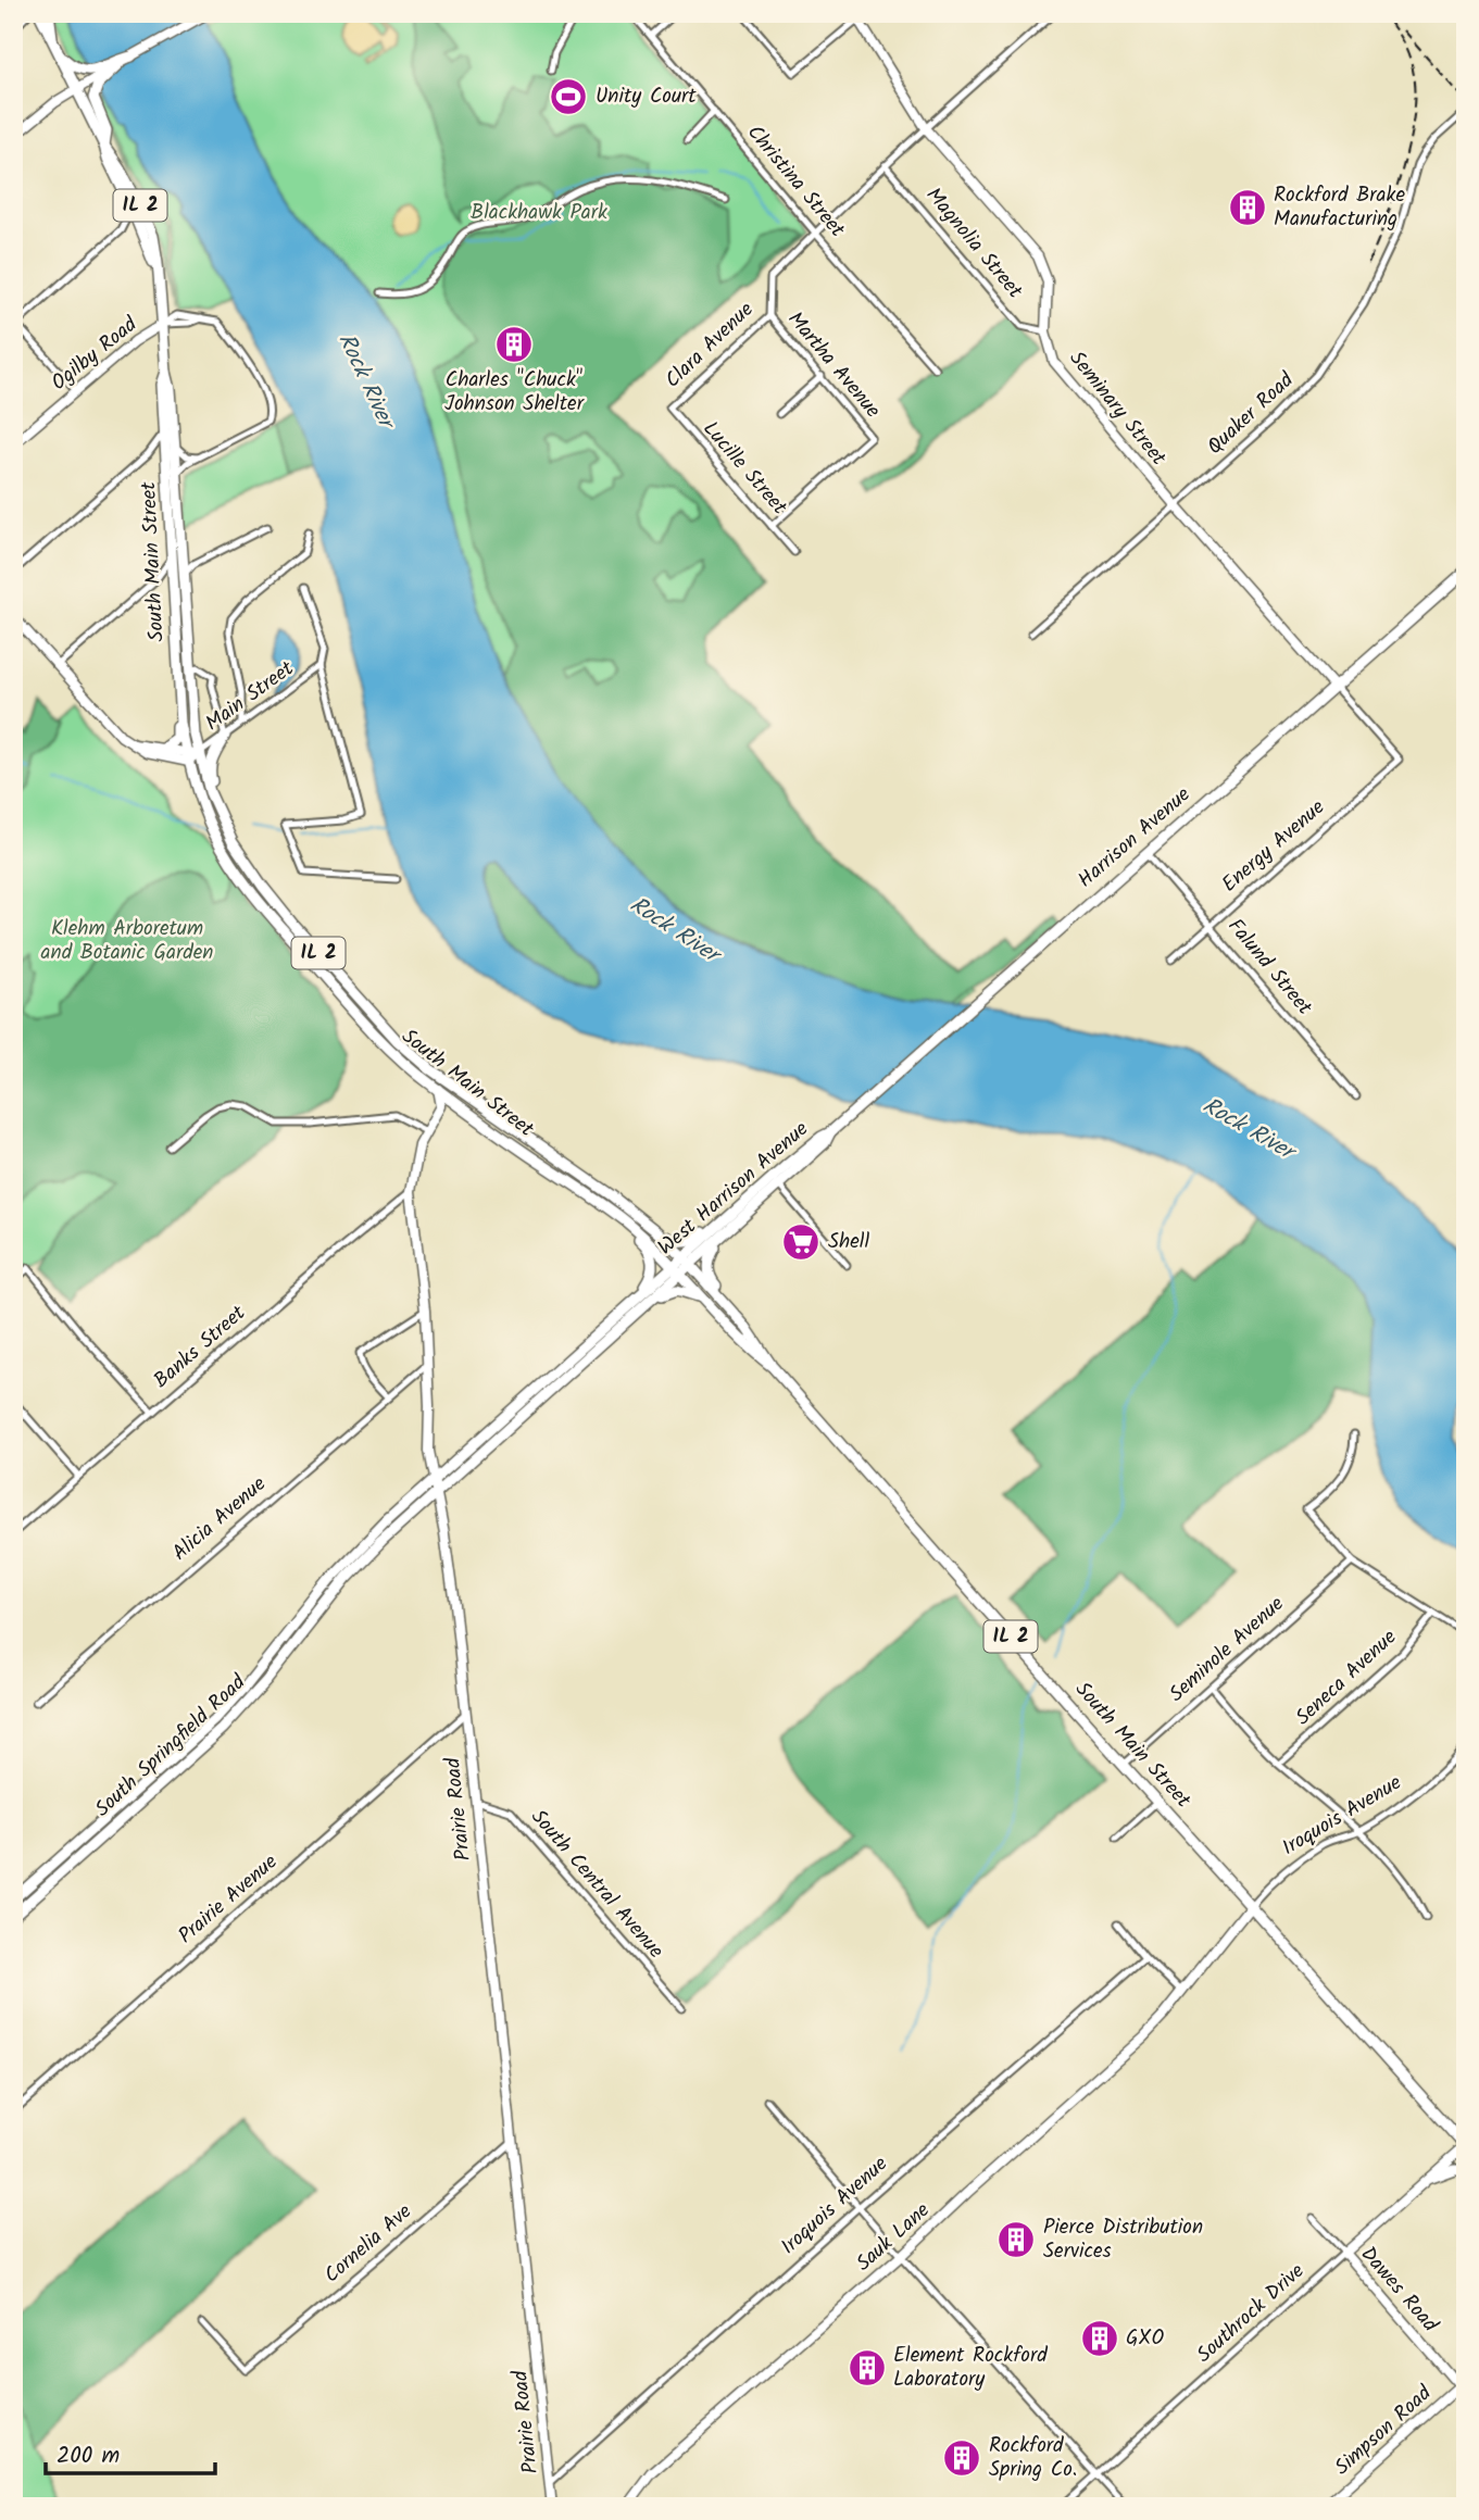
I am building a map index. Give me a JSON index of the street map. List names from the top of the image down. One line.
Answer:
{"streets":{"main road":["IL 2","South Main Street","Harrison Avenue","West Harrison Avenue","South Springfield Road"],"street":["Christina Street","Magnolia Street","Clara Avenue","Ogilby Road","Martha Avenue","Seminary Street","Quaker Road","Lucille Street","Main Street","Energy Avenue","Falund Street","Banks Street","Alicia Avenue","Seminole Avenue","Seneca Avenue","Prairie Road","Iroquois Avenue","South Central Avenue","Prairie Avenue","Sauk Lane","Cornelia Ave","Dawes Road","Southrock Drive","Simpson Road"]},"crossings":[["Christina Street","Clara Avenue"],["Magnolia Street","Clara Avenue"],["Magnolia Street","Seminary Street"],["Clara Avenue","Martha Avenue"],["Clara Avenue","Seminary Street"],["Clara Avenue","Lucille Street"],["Ogilby Road","South Main Street"],["Martha Avenue","Lucille Street"],["Seminary Street","Quaker Road"],["Seminary Street","Harrison Avenue"],["Seminary Street","Energy Avenue"],["South Main Street","Main Street"],["South Main Street","West Harrison Avenue"],["South Main Street","Seminole Avenue"],["South Main Street","Iroquois Avenue"],["South Main Street","Southrock Drive"],["Harrison Avenue","Energy Avenue"],["Harrison Avenue","Falund Street"],["Harrison Avenue","West Harrison Avenue"],["Energy Avenue","Falund Street"],["West Harrison Avenue","South Springfield Road"],["West Harrison Avenue","Prairie Road"],["Banks Street","Prairie Road"],["Alicia Avenue","Prairie Road"],["South Springfield Road","Prairie Road"],["Prairie Road","Iroquois Avenue"],["Prairie Road","South Central Avenue"],["Prairie Road","Prairie Avenue"],["Prairie Road","Cornelia Ave"],["Iroquois Avenue","Sauk Lane"],["Dawes Road","Southrock Drive"],["Dawes Road","Simpson Road"]],"water":["Rock River"],"parks":["Blackhawk Park","Klehm Arboretum and Botanic Garden"],"places":{"sports":["Unity Court"],"building":["Rockford Brake Manufacturing","Charles \"Chuck\" Johnson Shelter","Pierce Distribution Services","GXO","Element Rockford Laboratory","Rockford Spring Co."],"supermarket":["Shell"]},"scale_bar":"200 m"}
